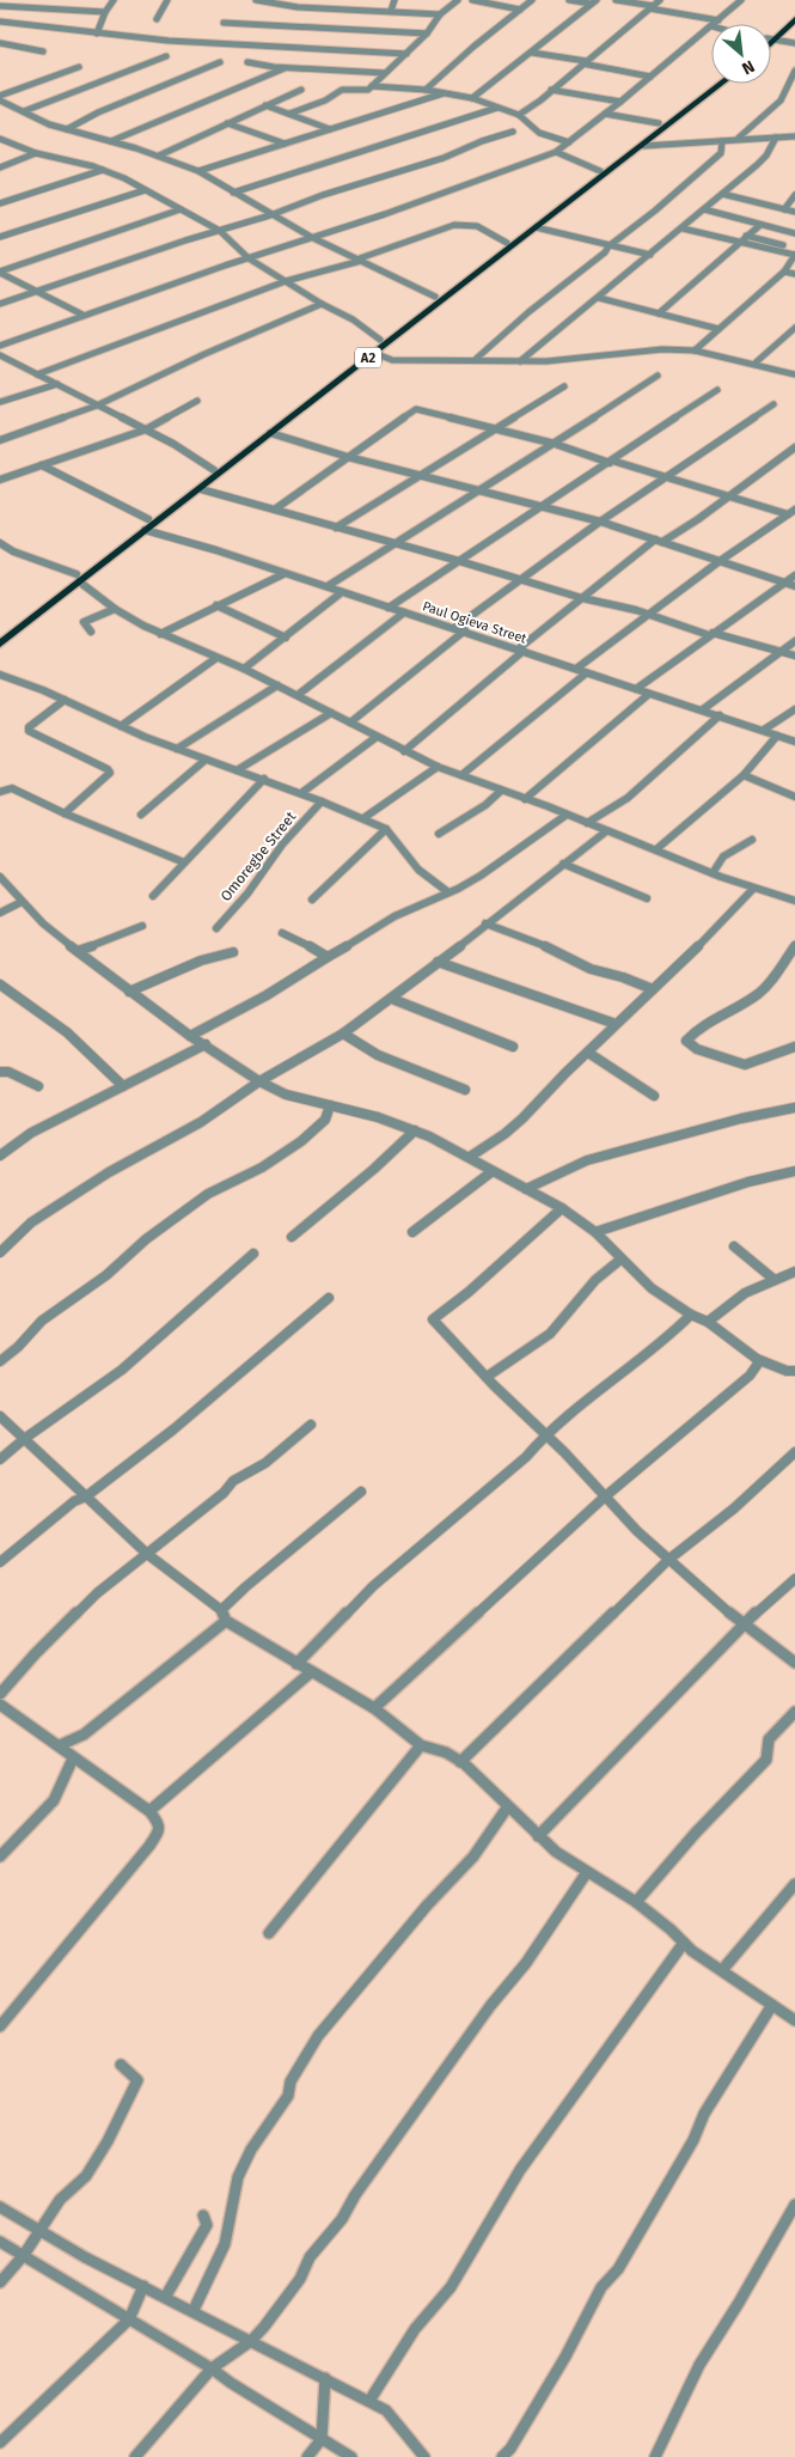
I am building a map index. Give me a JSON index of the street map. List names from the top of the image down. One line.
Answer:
{"streets":{"highway":["A2"],"street":["Paul Ogieva Street","Omoregbe Street"]},"crossings":[["A2","Paul Ogieva Street"]],"north":"bottom right"}
